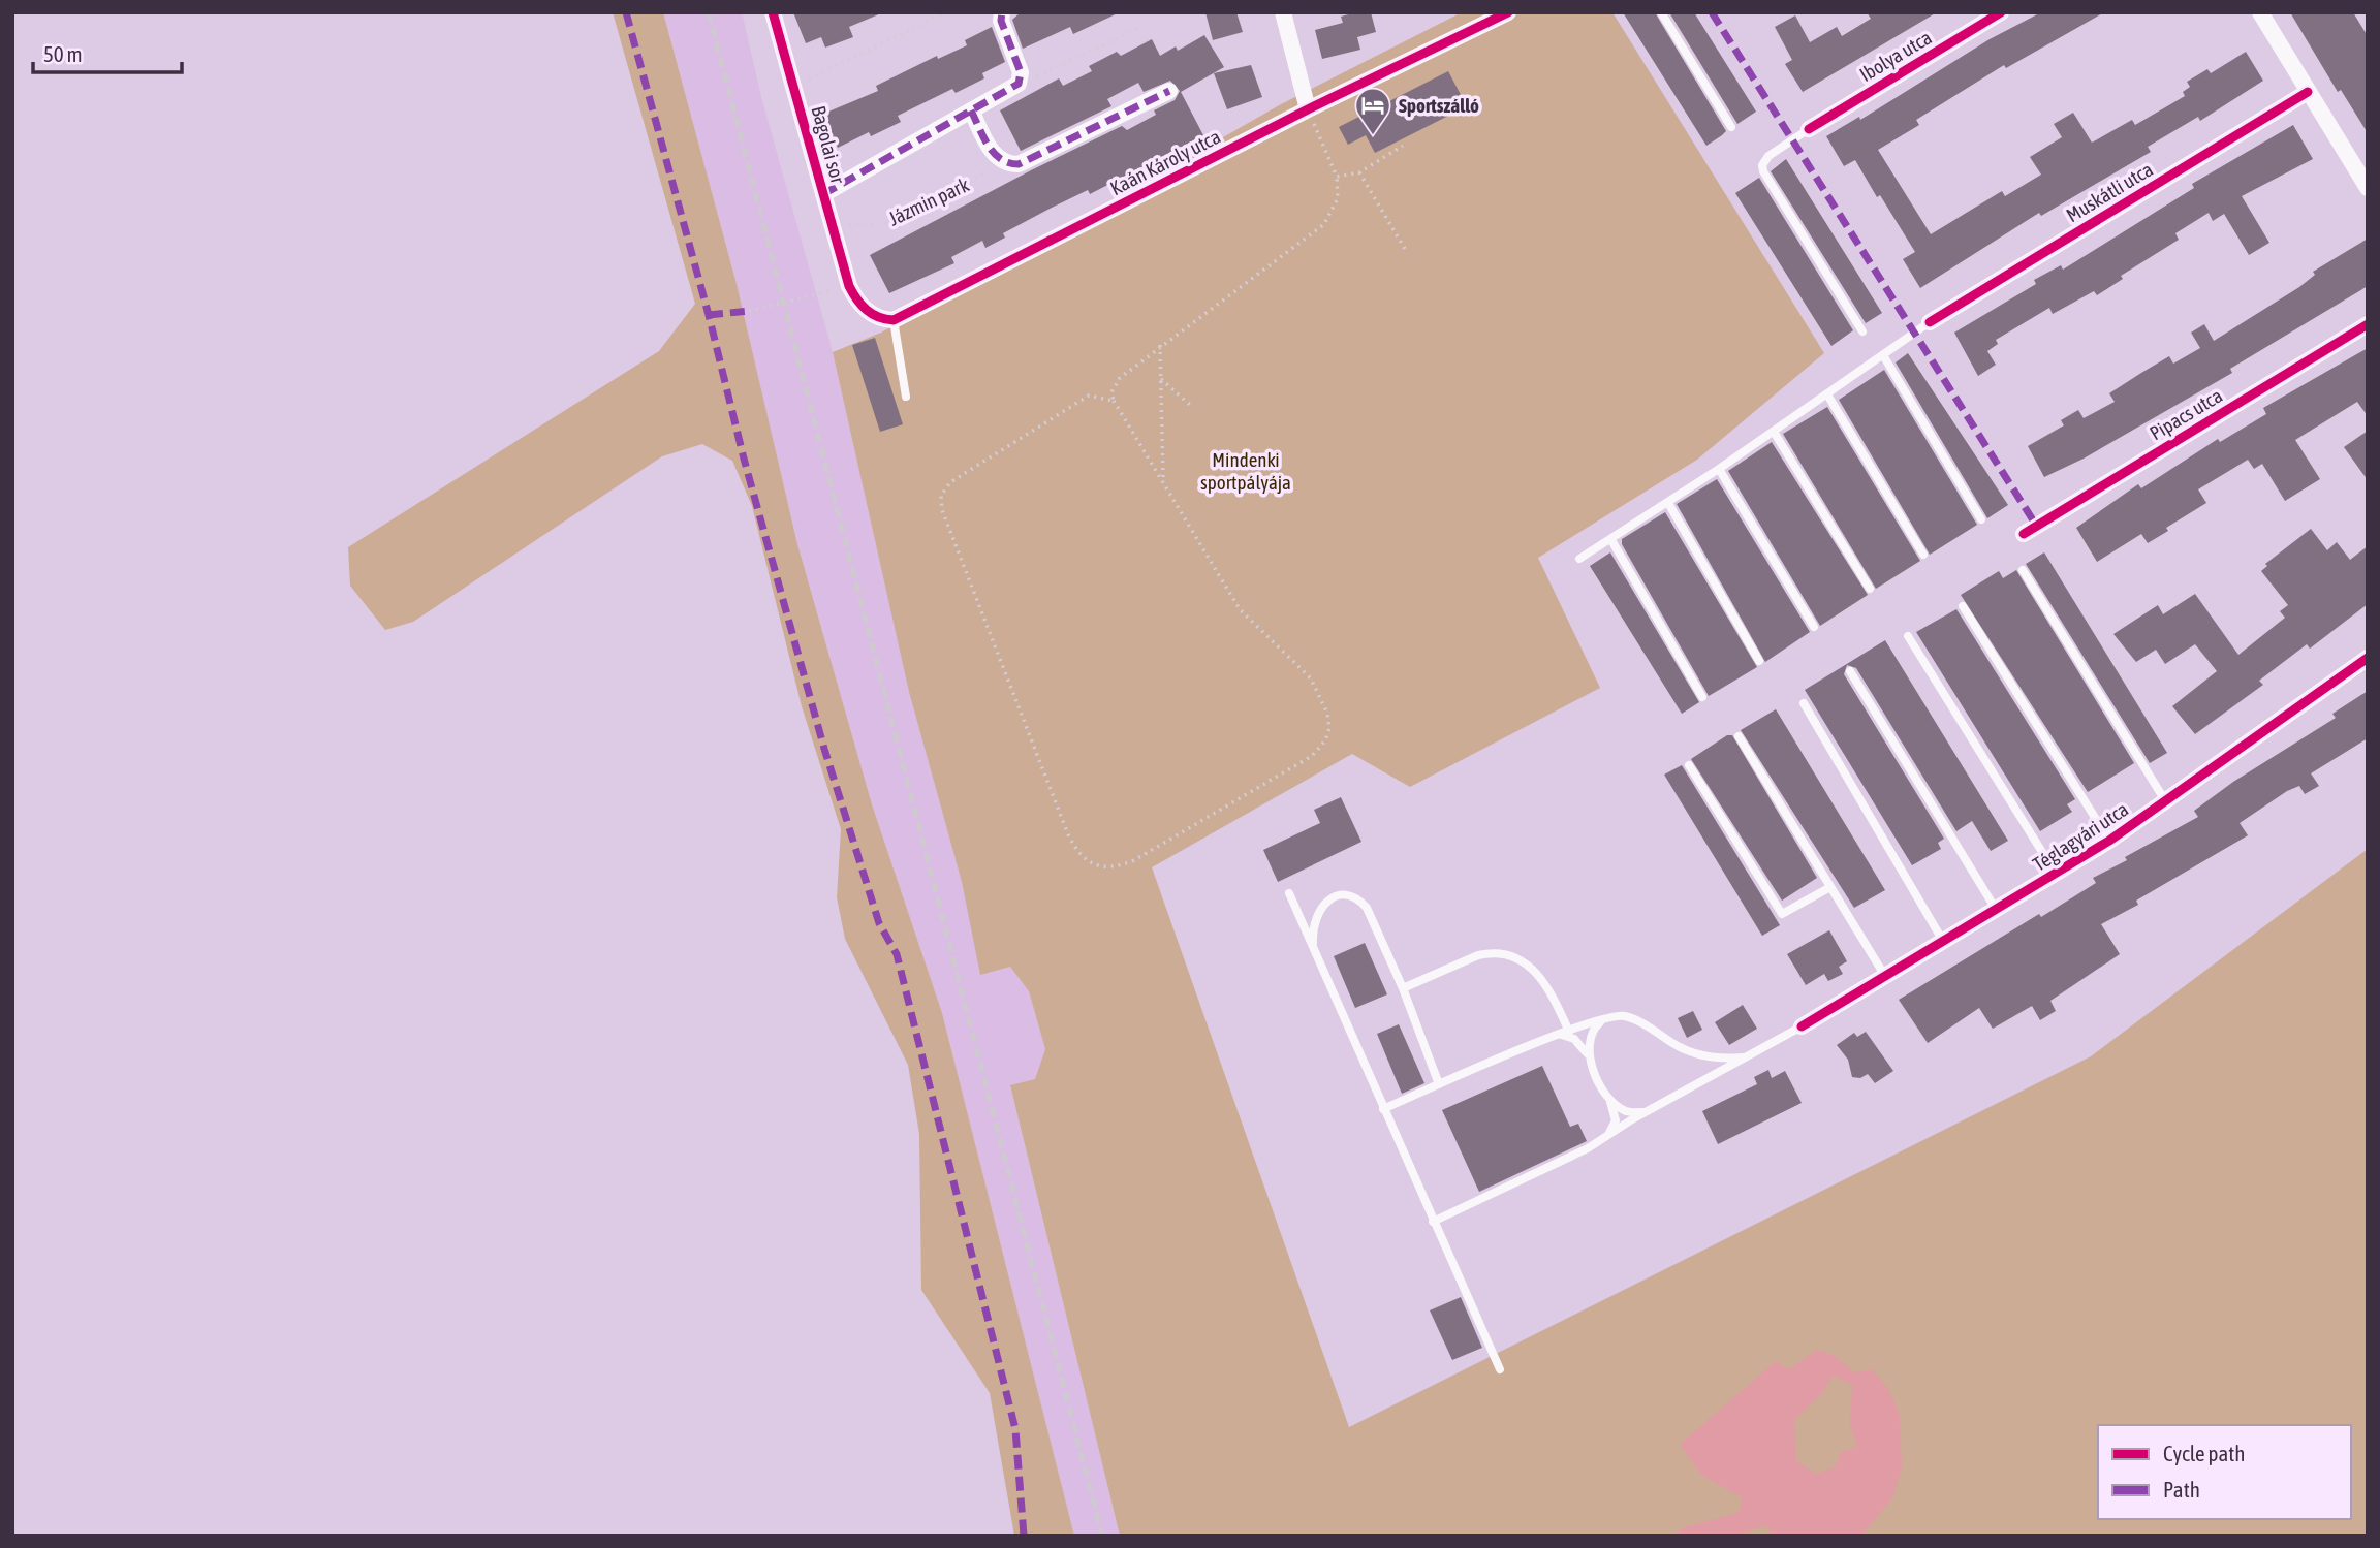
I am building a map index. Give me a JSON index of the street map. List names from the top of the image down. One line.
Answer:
{"streets":{"street":["Ibolya utca","Bagolai sor","Kaán Károly utca","Muskátli utca","Pipacs utca","Téglagyári utca"],"path":["Jázmin park"]},"crossings":[["Bagolai sor","Kaán Károly utca"]],"parks":["Mindenki sportpályája"],"places":{"hotel":["Sportszálló"]},"legend":["Cycle path","Path"],"scale_bar":"50 m"}
